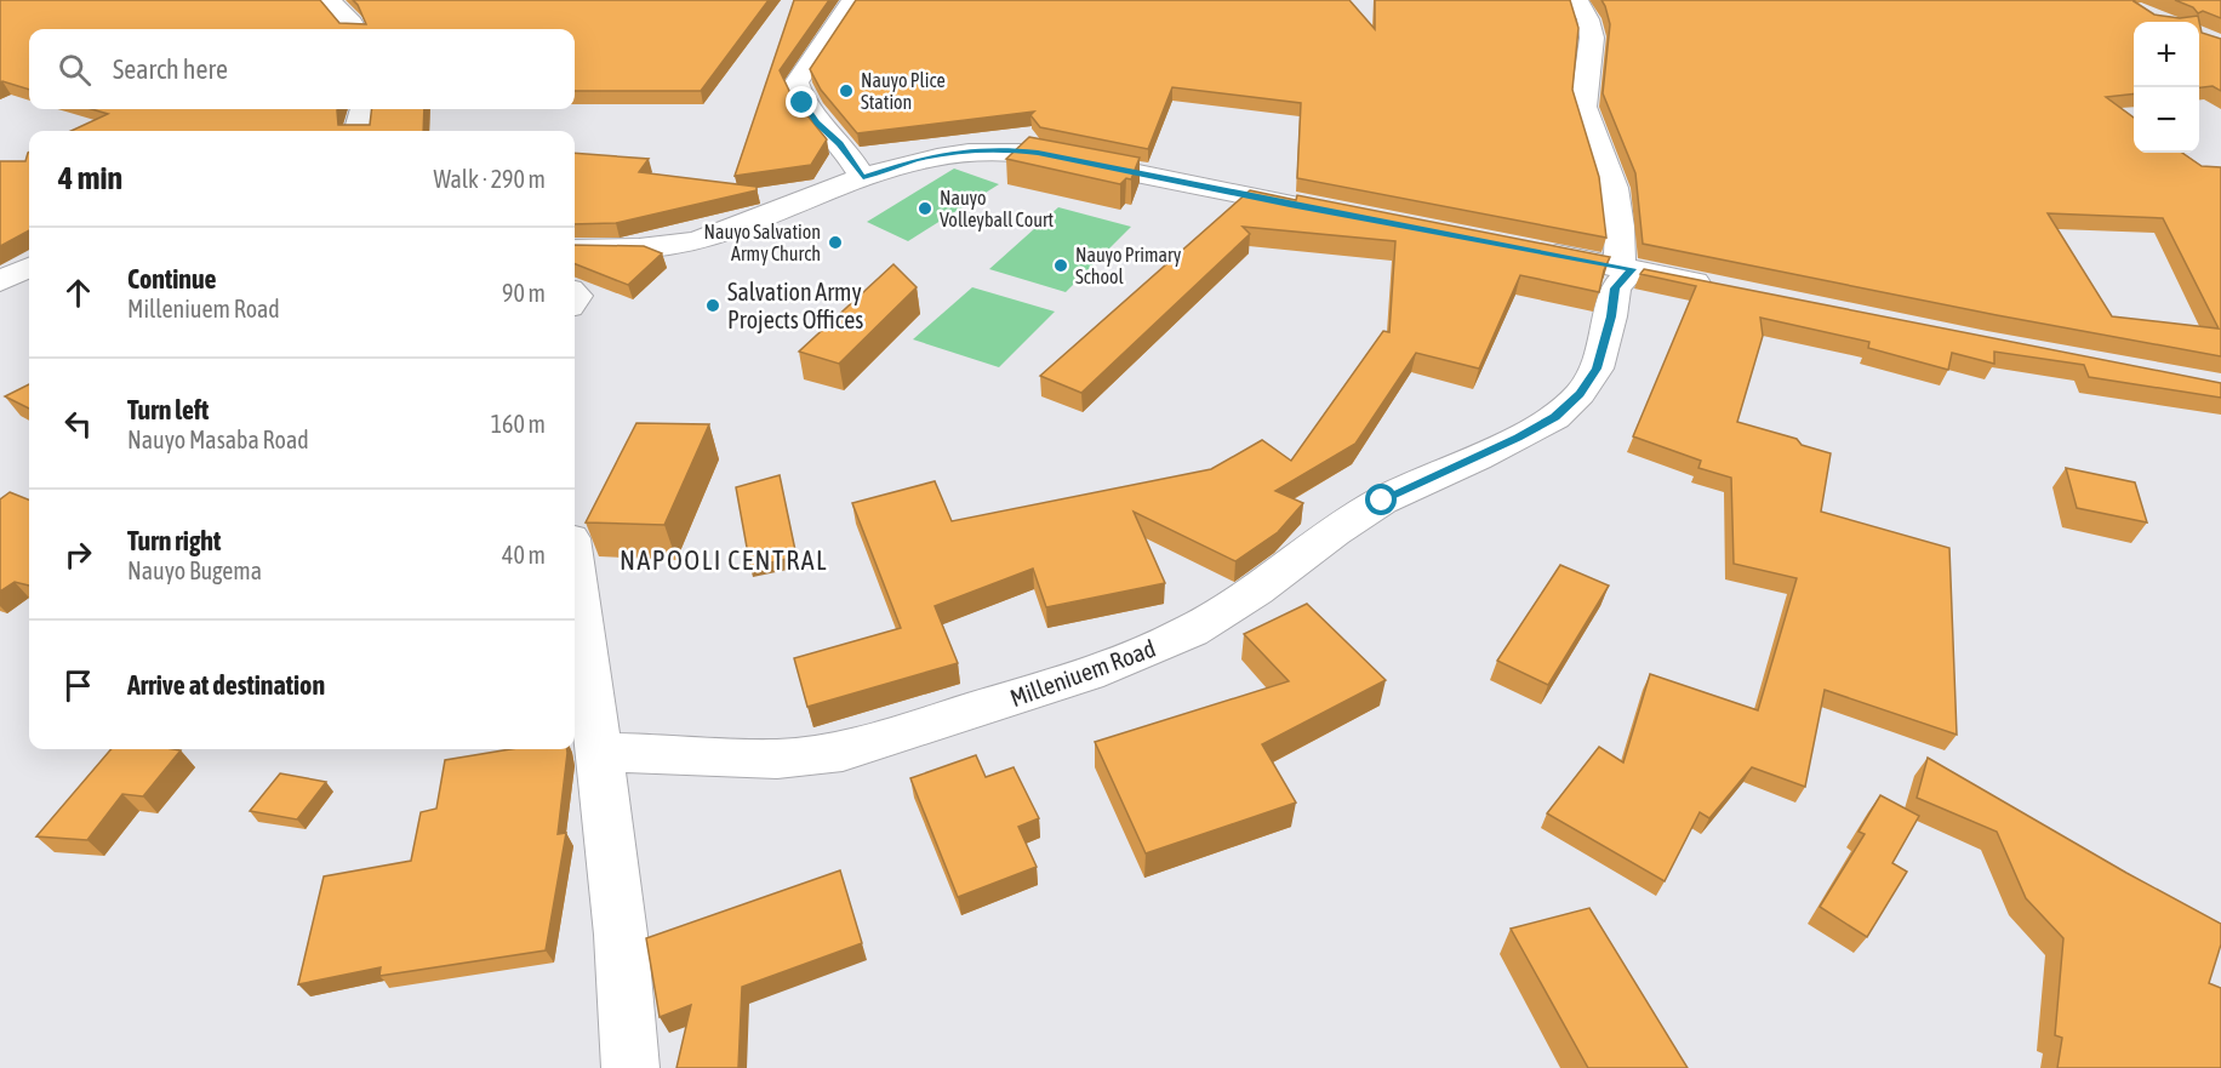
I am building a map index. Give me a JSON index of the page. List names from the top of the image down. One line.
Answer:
{"streets":{"street":["Milleniuem Road"]},"districts":["NAPOOLI CENTRAL"],"places":["Nauyo Plice Station","Nauyo Volleyball Court","Nauyo Salvation Army Church","Nauyo Primary School","Salvation Army Projects Offices"],"page":{"map_buttons":["+","−"],"search":"Search here","heading":["4 min","Walk · 290 m"],"list":[["Continue","Milleniuem Road","90 m"],["Turn left","Nauyo Masaba Road","160 m"],["Turn right","Nauyo Bugema","40 m"],"Arrive at destination"]}}
